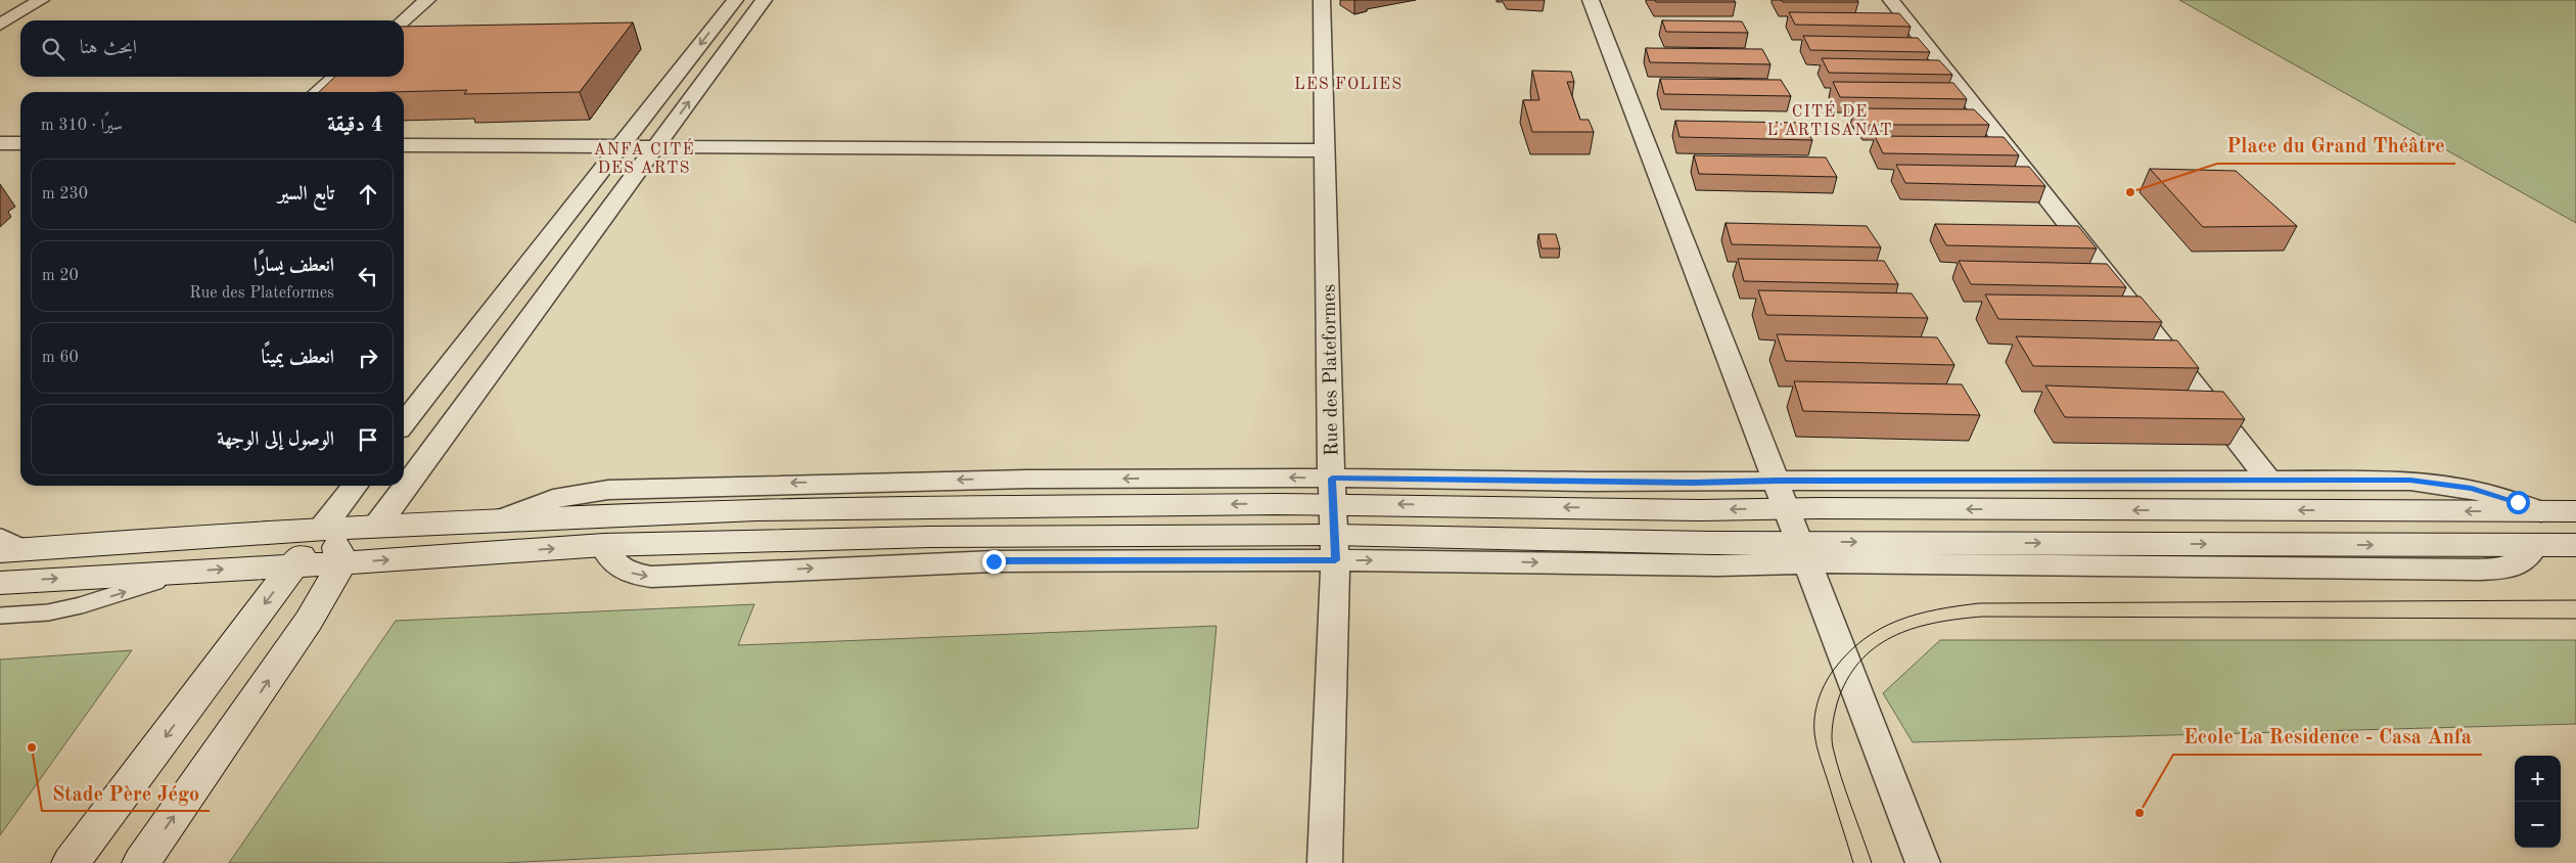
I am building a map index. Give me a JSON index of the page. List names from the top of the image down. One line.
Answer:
{"streets":{"street":["Rue des Plateformes"]},"districts":["LES FOLIES","CITÉ DE L'ARTISANAT","ANFA CITÉ DES ARTS"],"places":["Place du Grand Théâtre","Stade Père Jégo","Ecole La Residence - Casa Anfa"],"page":{"search":"ابحث هنا","heading":["4 دقيقة","سيرًا · 310 m"],"list":[["تابع السير","230 m"],["انعطف يسارًا","Rue des Plateformes","20 m"],["انعطف يمينًا","60 m"],"الوصول إلى الوجهة"],"map_buttons":["+","−"]}}
